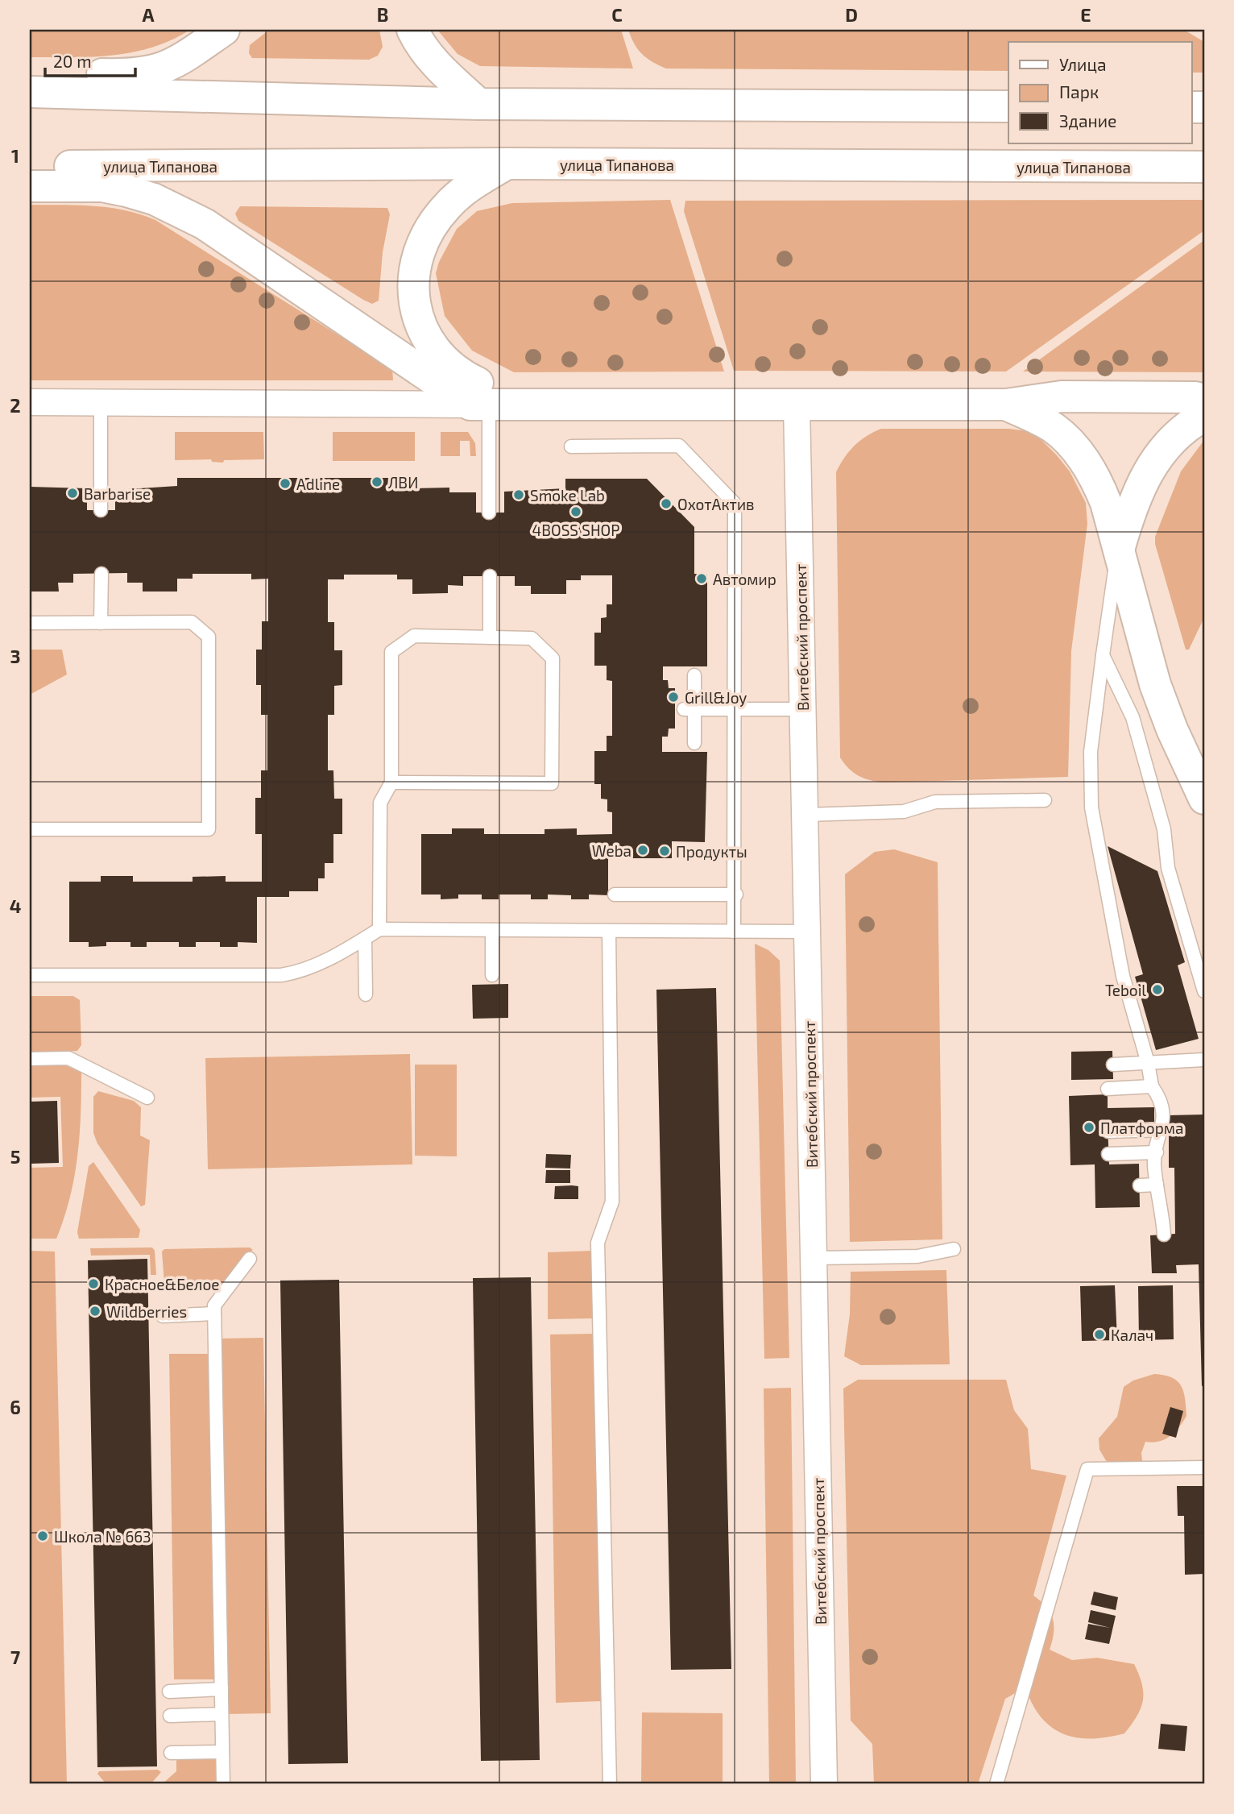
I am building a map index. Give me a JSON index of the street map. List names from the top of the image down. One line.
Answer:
{"streets":{"main road":["улица Типанова"],"street":["Витебский проспект"]},"places":["ЛВИ","Adline","Barbarise","Smoke Lab","ОхотАктив","4BOSS SHOP","Автомир","Grill&Joy","Weba","Продукты","Teboil","Платформа","Красное&Белое","Wildberries","Калач","Школа № 663"],"legend":["Улица","Парк","Здание"],"scale_bar":"20 m","grid":{"columns":["A","B","C","D","E"],"rows":["1","2","3","4","5","6","7"]}}
